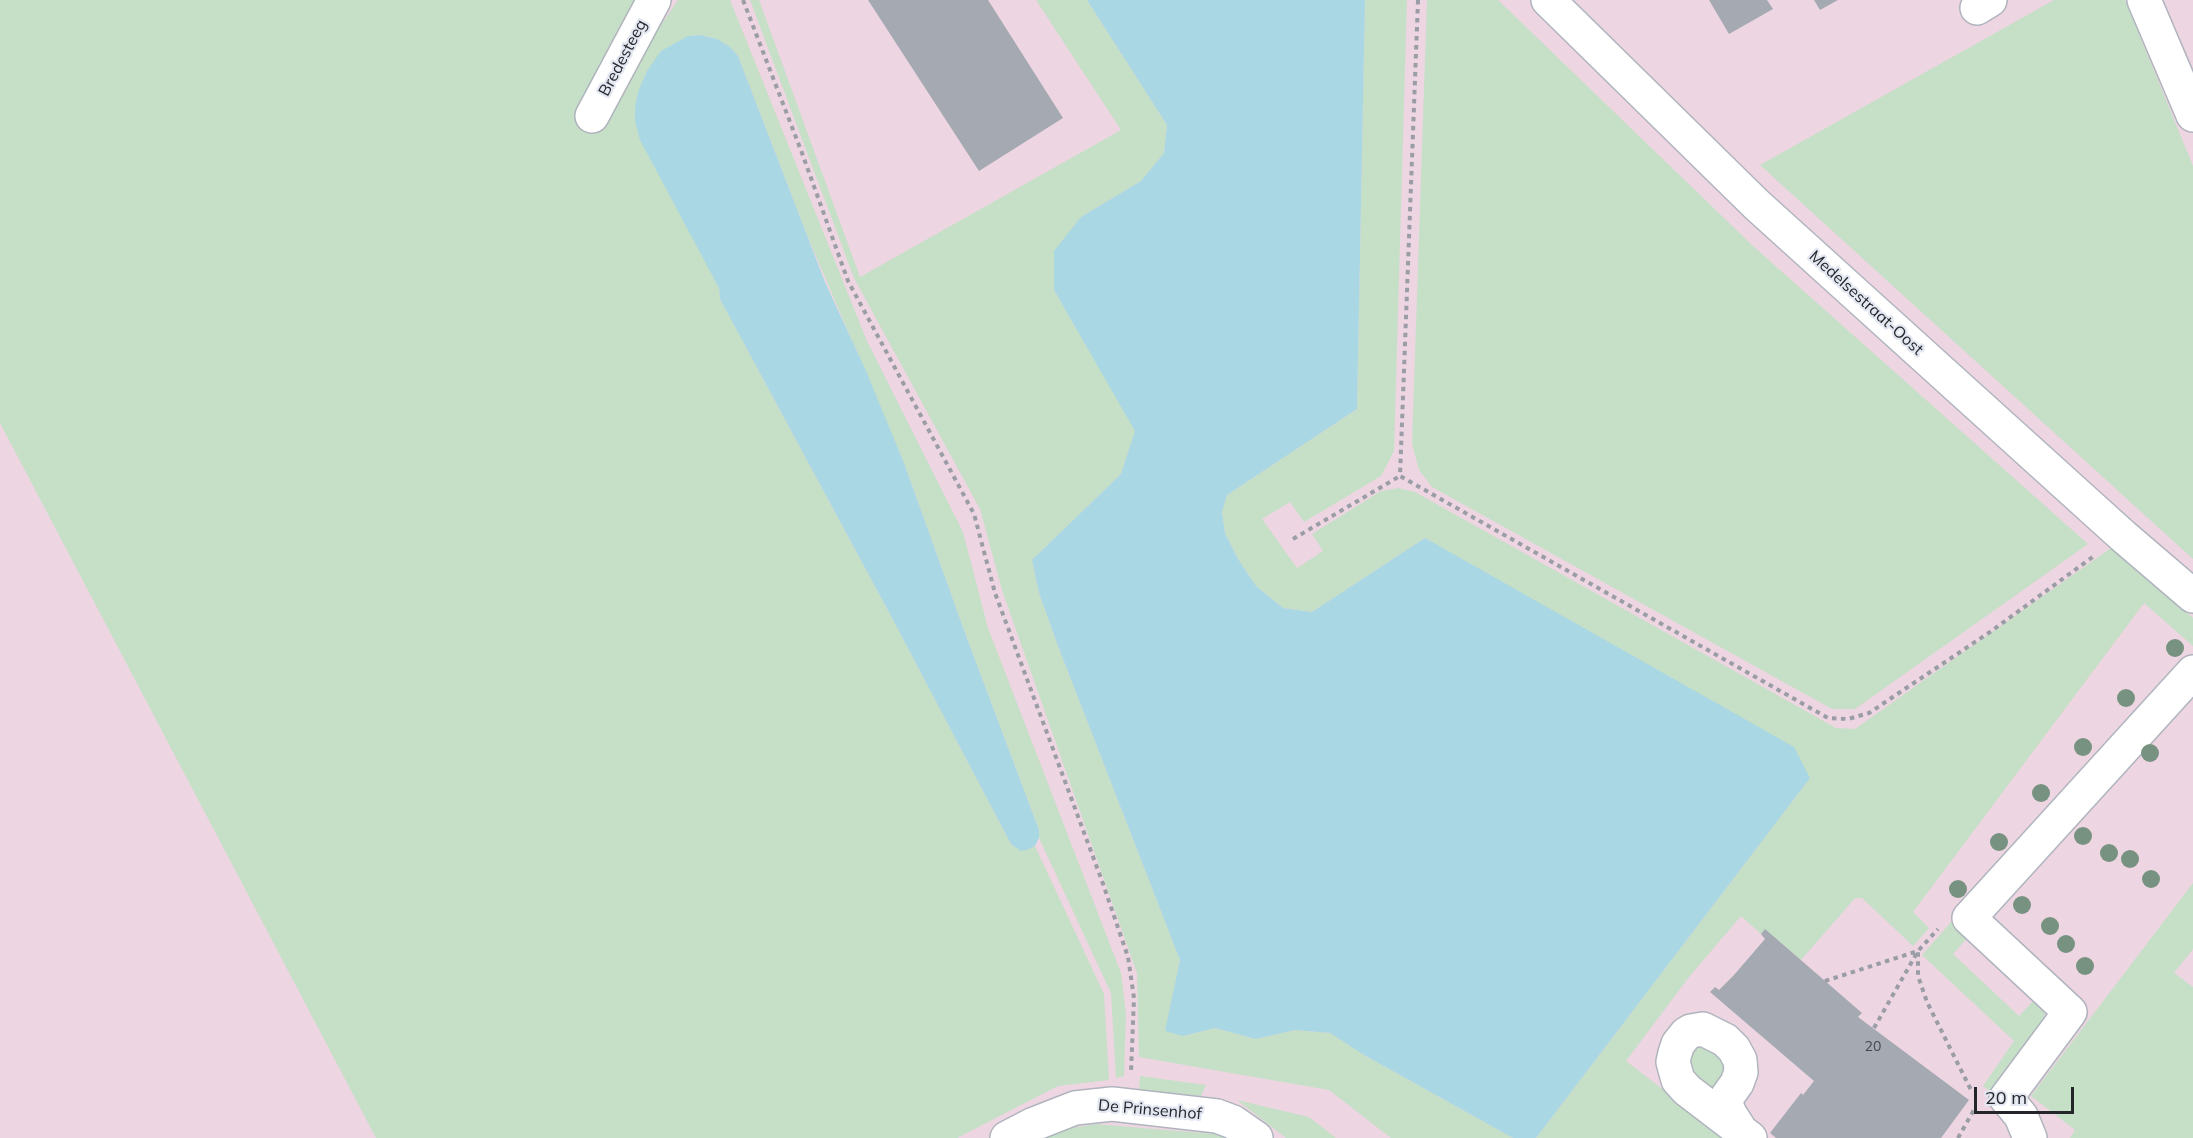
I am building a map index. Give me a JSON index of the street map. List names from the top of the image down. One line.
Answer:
{"streets":{"street":["Bredesteeg","Medelsestraat-Oost","De Prinsenhof"]},"house_numbers":["20"],"scale_bar":"20 m"}
